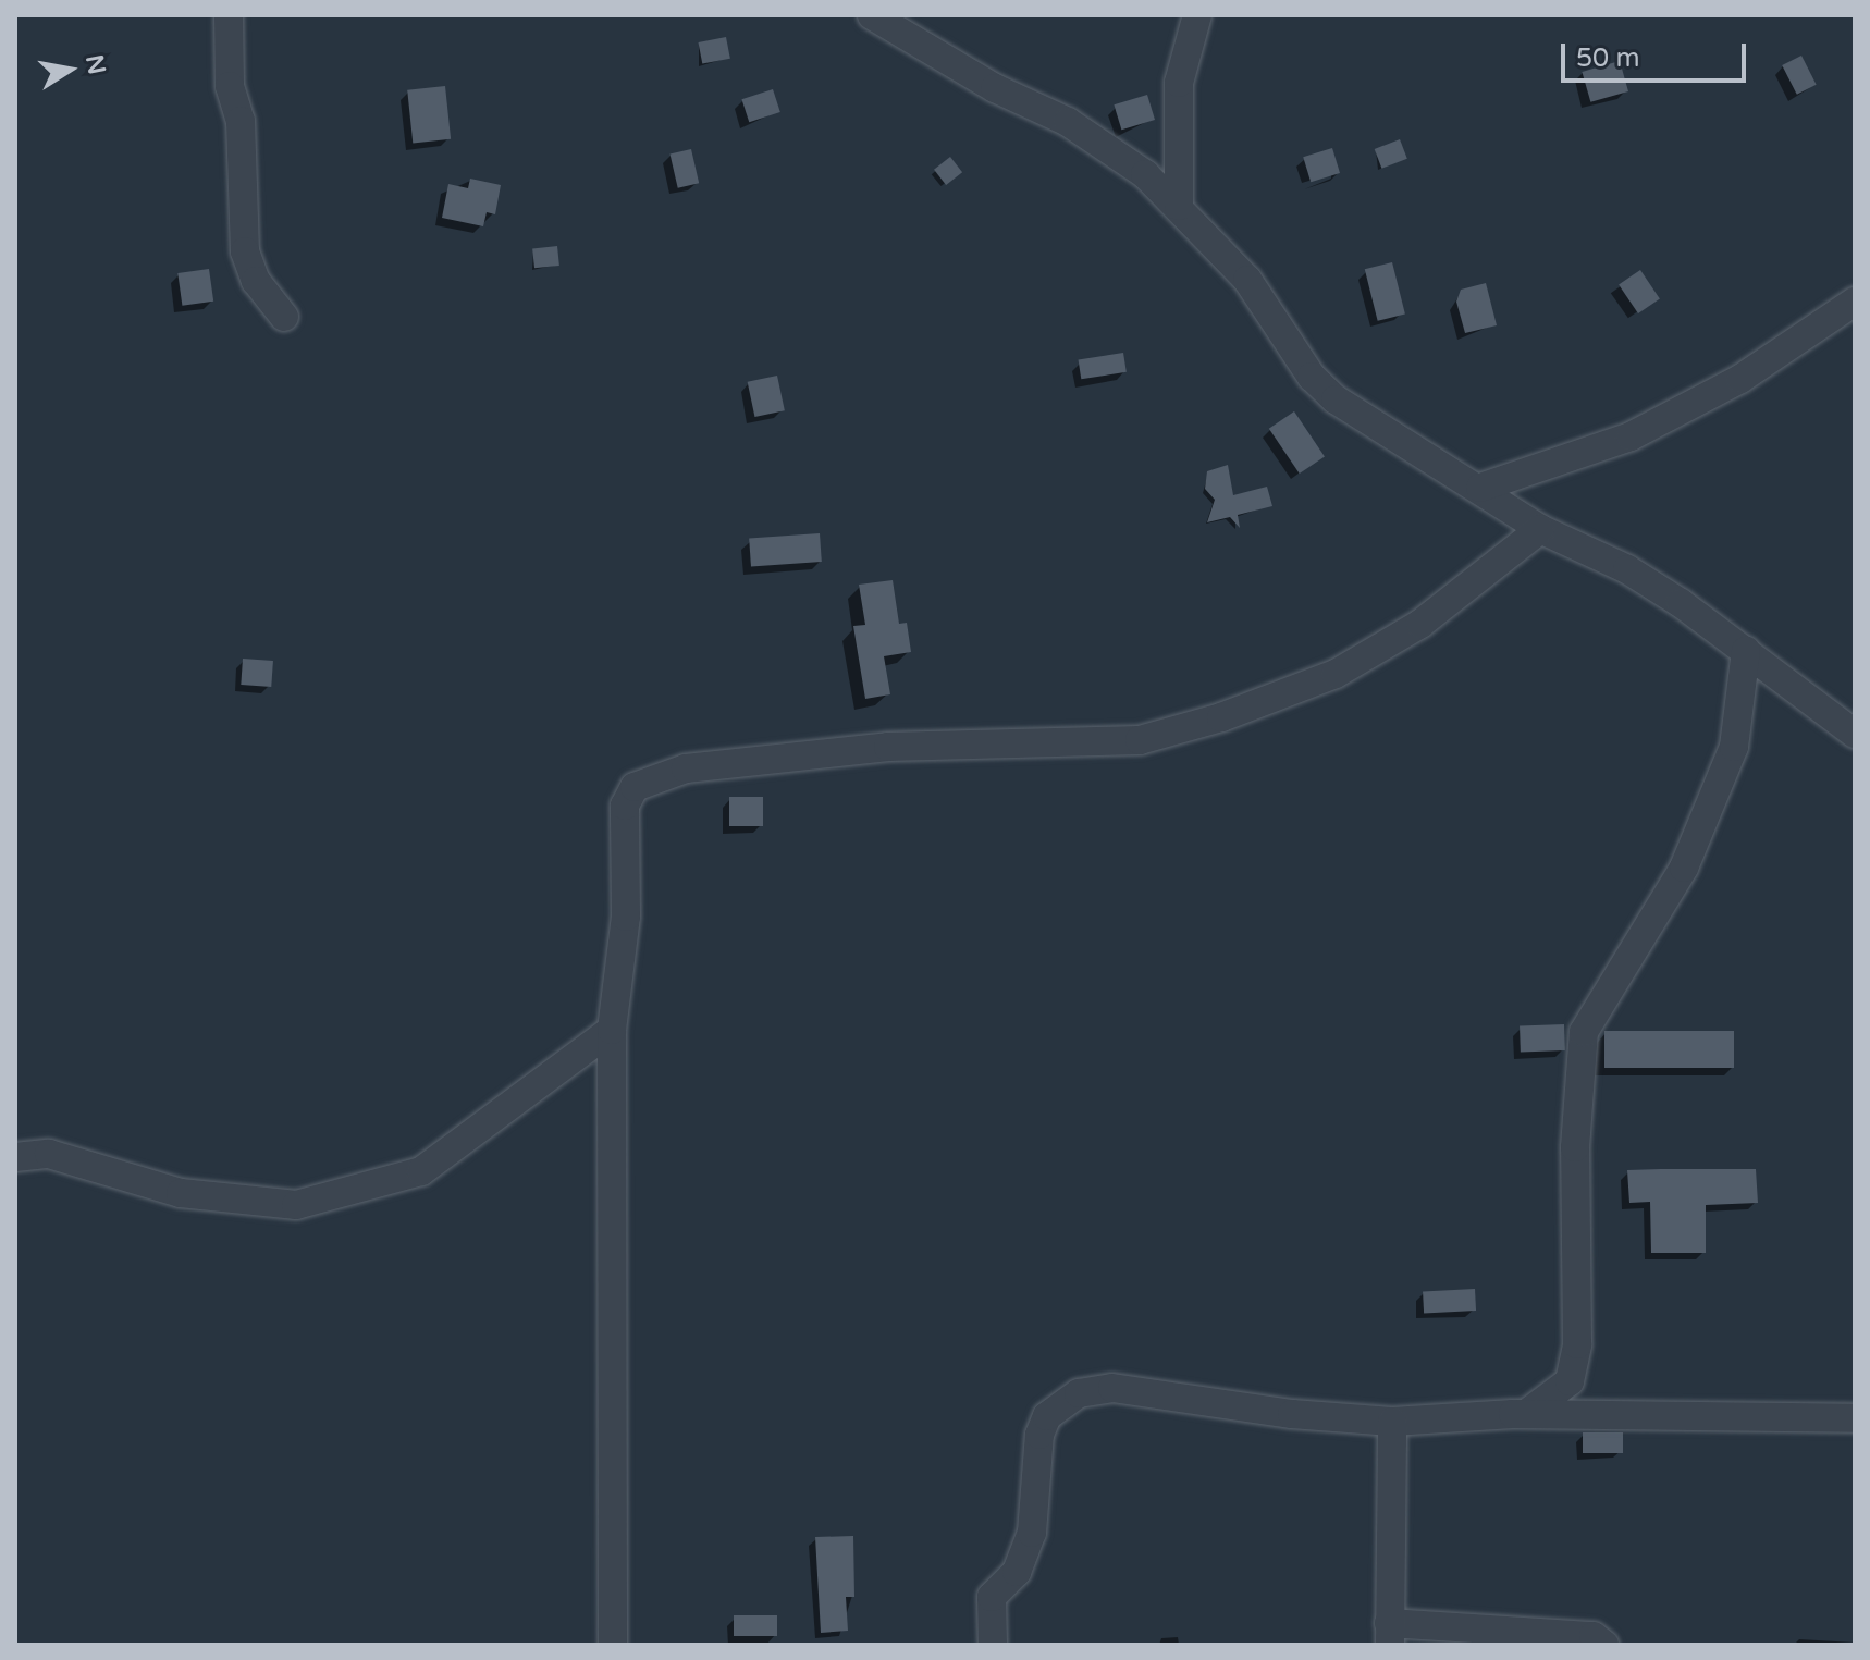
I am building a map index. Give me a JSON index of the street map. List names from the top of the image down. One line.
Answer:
{"scale_bar":"50 m","north":"right"}
